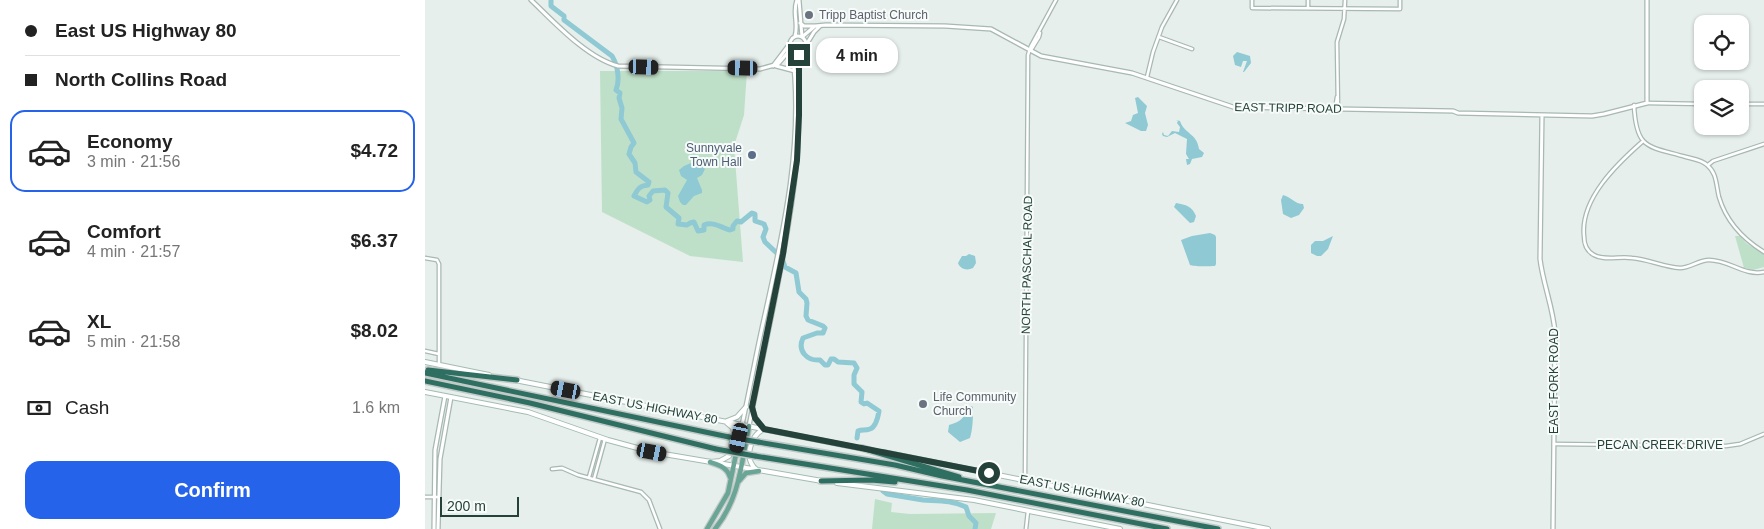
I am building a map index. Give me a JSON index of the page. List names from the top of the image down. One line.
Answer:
{"streets":{"main road":["EAST US HIGHWAY 80"],"street":["EAST TRIPP ROAD","NORTH PASCHAL ROAD","EAST FORK ROAD","PECAN CREEK DRIVE"]},"crossings":[["EAST TRIPP ROAD","NORTH PASCHAL ROAD"],["EAST TRIPP ROAD","EAST FORK ROAD"],["NORTH PASCHAL ROAD","EAST US HIGHWAY 80"],["EAST FORK ROAD","PECAN CREEK DRIVE"]],"places":["Tripp Baptist Church","Sunnyvale Town Hall","Life Community Church"],"scale_bar":"200 m","page":{"banner":["East US Highway 80","North Collins Road"],"bubble":"4 min","list":[{"name":"Economy","note":"3 min · 21:56","value":"$4.72"},{"name":"Comfort","note":"4 min · 21:57","value":"$6.37"},{"name":"XL","note":"5 min · 21:58","value":"$8.02"}],"pay":["Cash","1.6 km"],"buttons":"Confirm","scale":"200 m"}}
